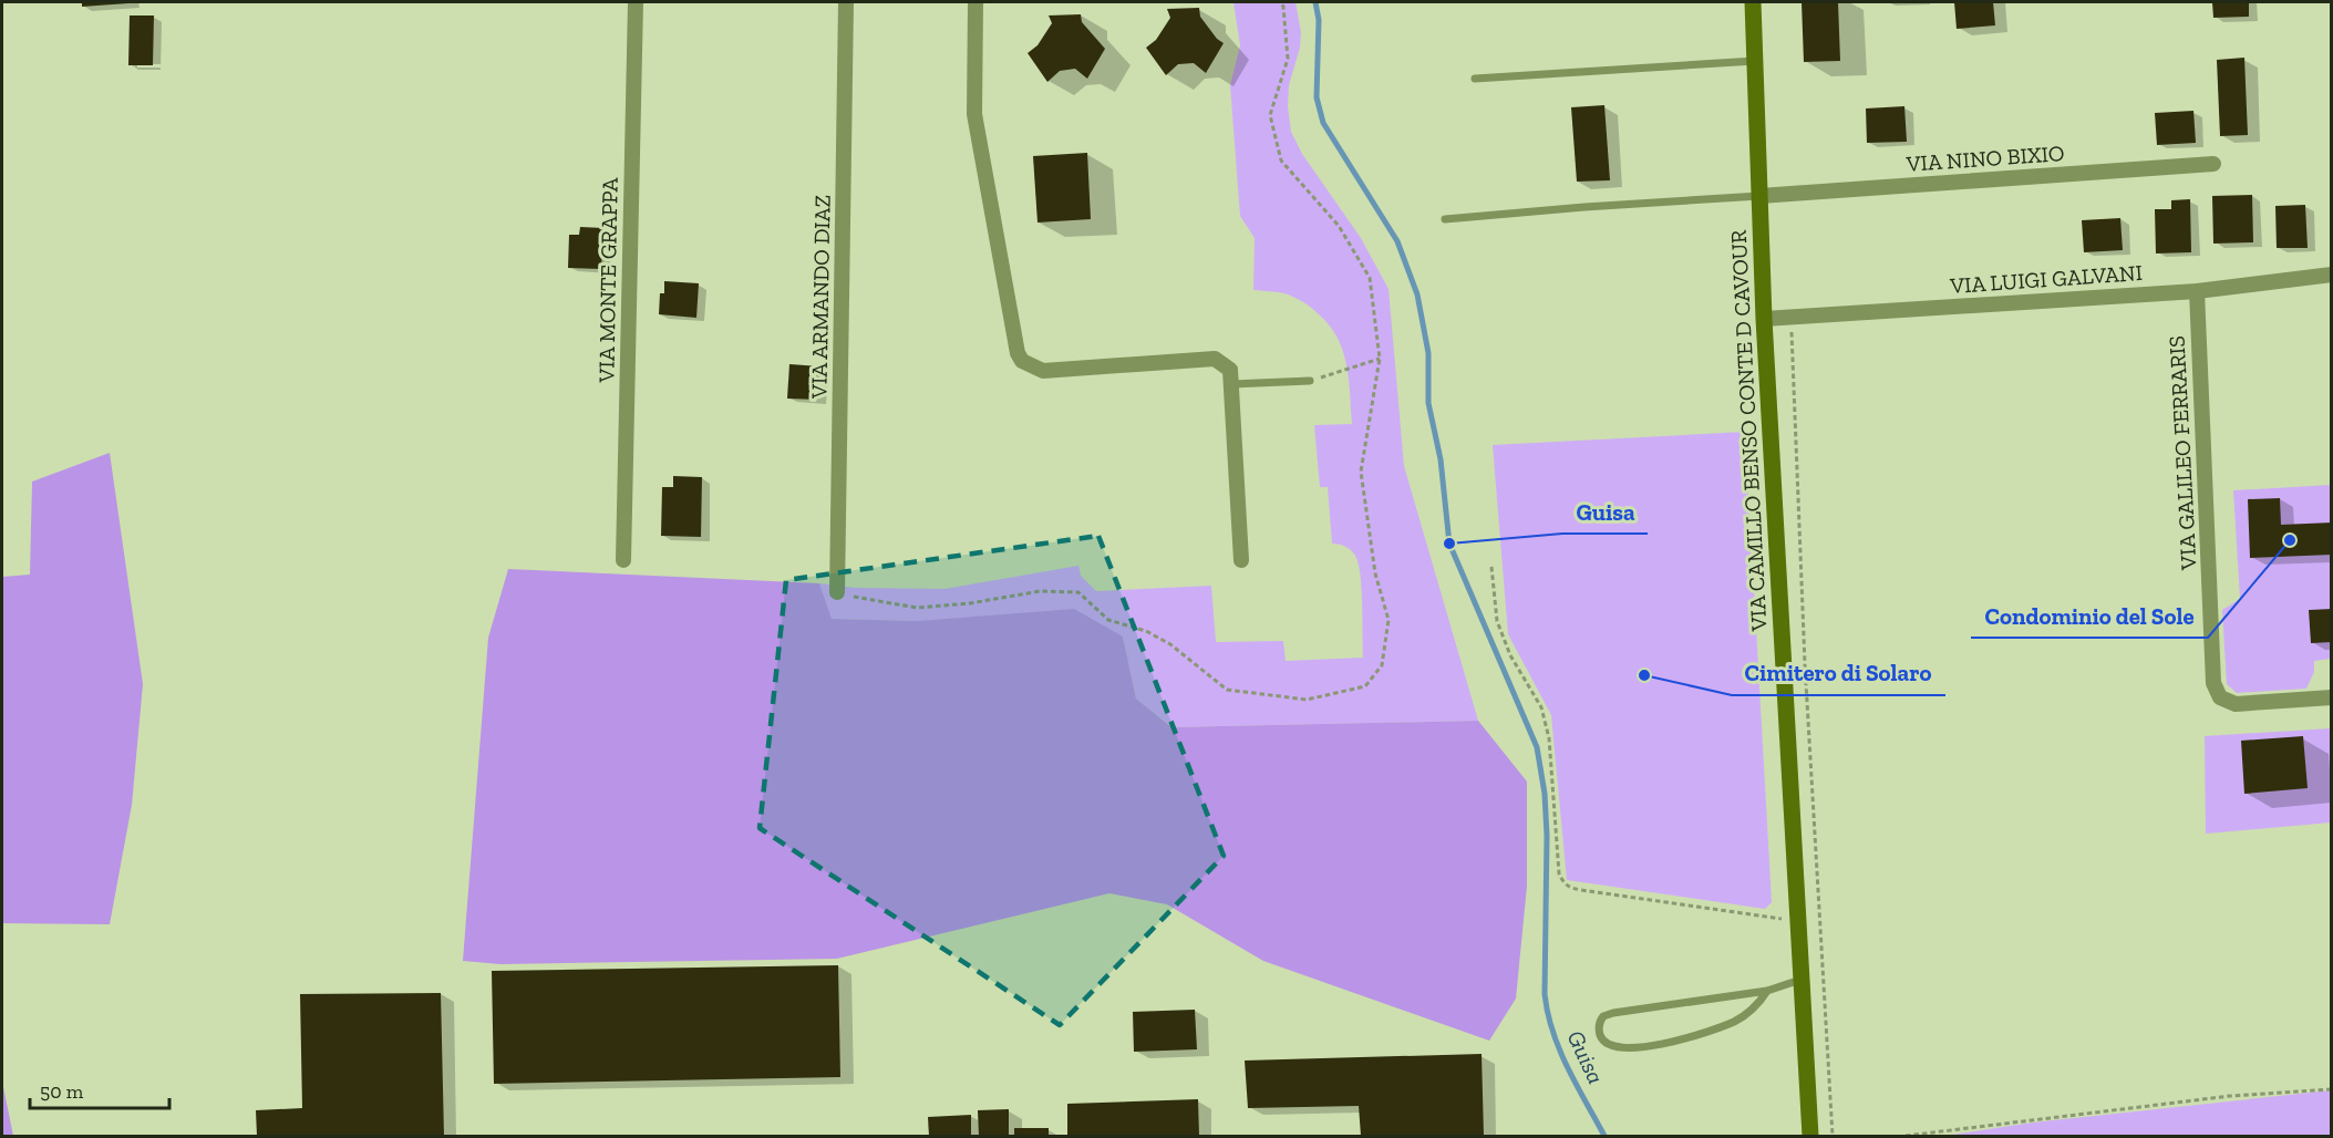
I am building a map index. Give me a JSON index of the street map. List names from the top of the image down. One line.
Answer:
{"streets":{"street":["VIA NINO BIXIO","VIA LUIGI GALVANI","VIA MONTE GRAPPA","VIA ARMANDO DIAZ","VIA CAMILLO BENSO CONTE D CAVOUR","VIA GALILEO FERRARIS"]},"crossings":[["VIA NINO BIXIO","VIA CAMILLO BENSO CONTE D CAVOUR"],["VIA LUIGI GALVANI","VIA CAMILLO BENSO CONTE D CAVOUR"],["VIA LUIGI GALVANI","VIA GALILEO FERRARIS"]],"water":["Guisa"],"places":["Condominio del Sole","Guisa","Cimitero di Solaro"],"scale_bar":"50 m"}
